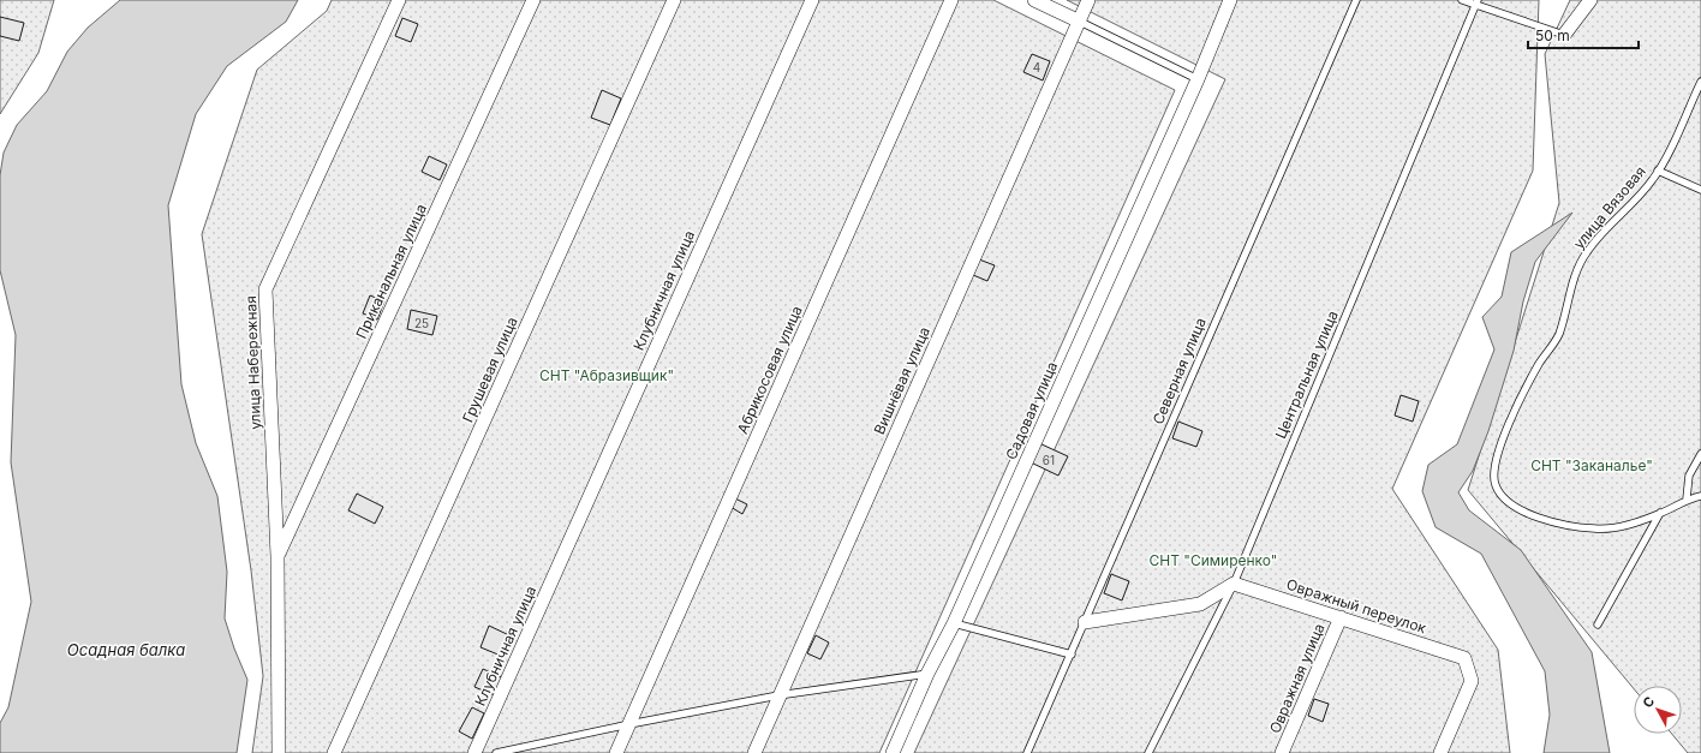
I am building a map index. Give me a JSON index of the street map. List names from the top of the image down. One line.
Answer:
{"streets":{"street":["Приканальная улица","Клубничная улица","улица Набережная","Грушевая улица","Абрикосовая улица","Вишнёвая улица","Садовая улица","Овражный переулок","Овражная улица"],"lane":["улица Вязовая","Северная улица","Центральная улица"]},"crossings":[["Приканальная улица","улица Набережная"],["Центральная улица","Овражный переулок"],["Овражный переулок","Овражная улица"]],"water":["Осадная балка"],"parks":["СНТ \"Абразивщик\"","СНТ \"Заканалье\"","СНТ \"Симиренко\""],"house_numbers":["4","25","61"],"scale_bar":"50 m","north":"top left"}
